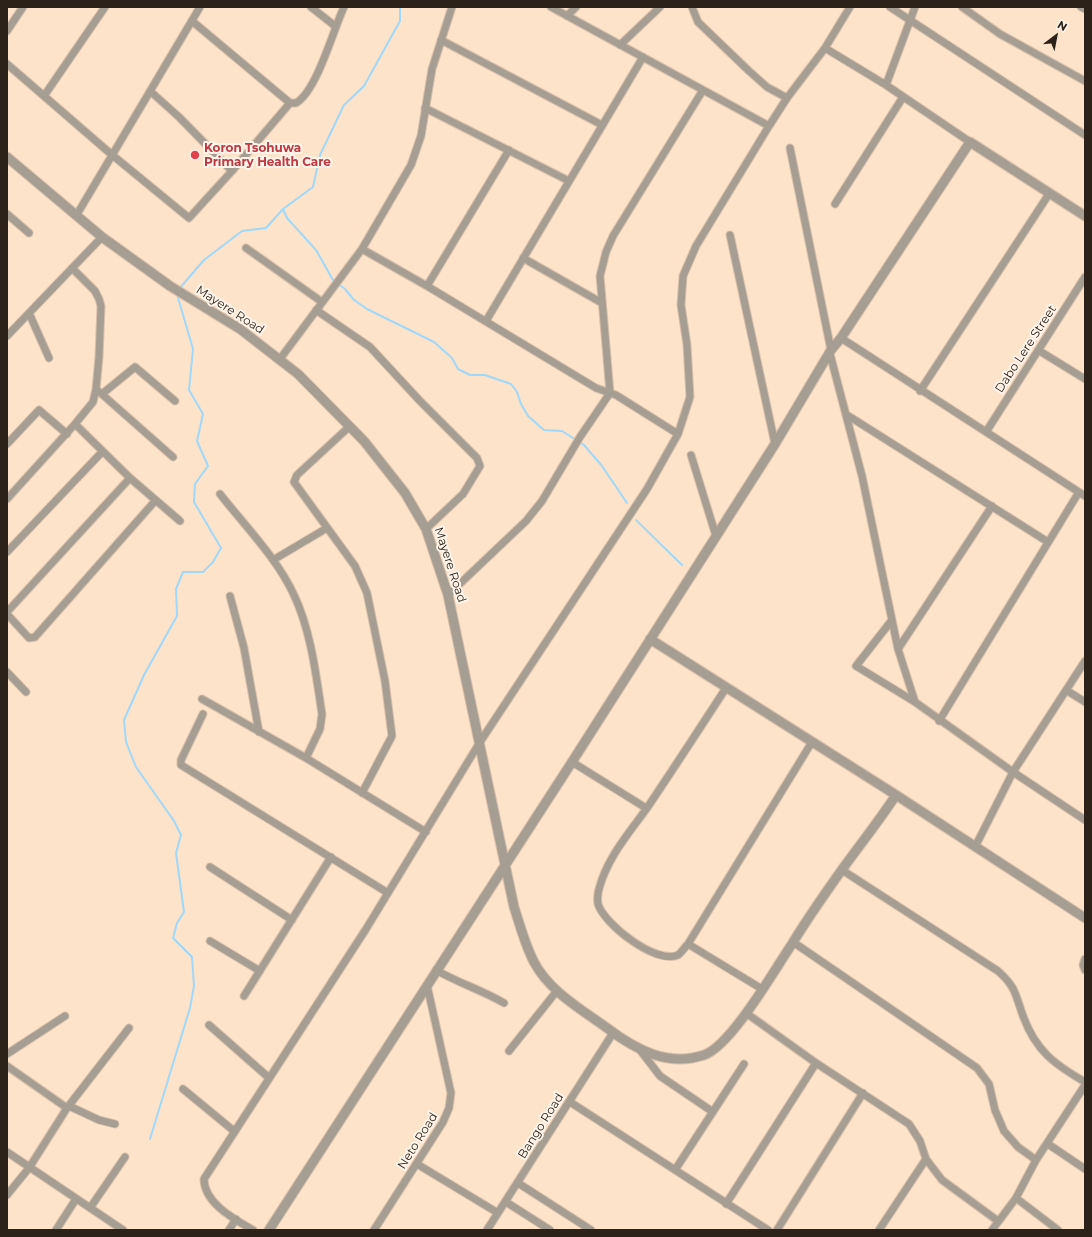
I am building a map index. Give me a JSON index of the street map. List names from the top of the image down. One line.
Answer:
{"streets":{"street":["Mayere Road","Dabo Lere Street","Bango Road","Neto Road"]},"crossings":[["Mayere Road","Bango Road"]],"places":["Koron Tsohuwa Primary Health Care"],"north":"top right"}
